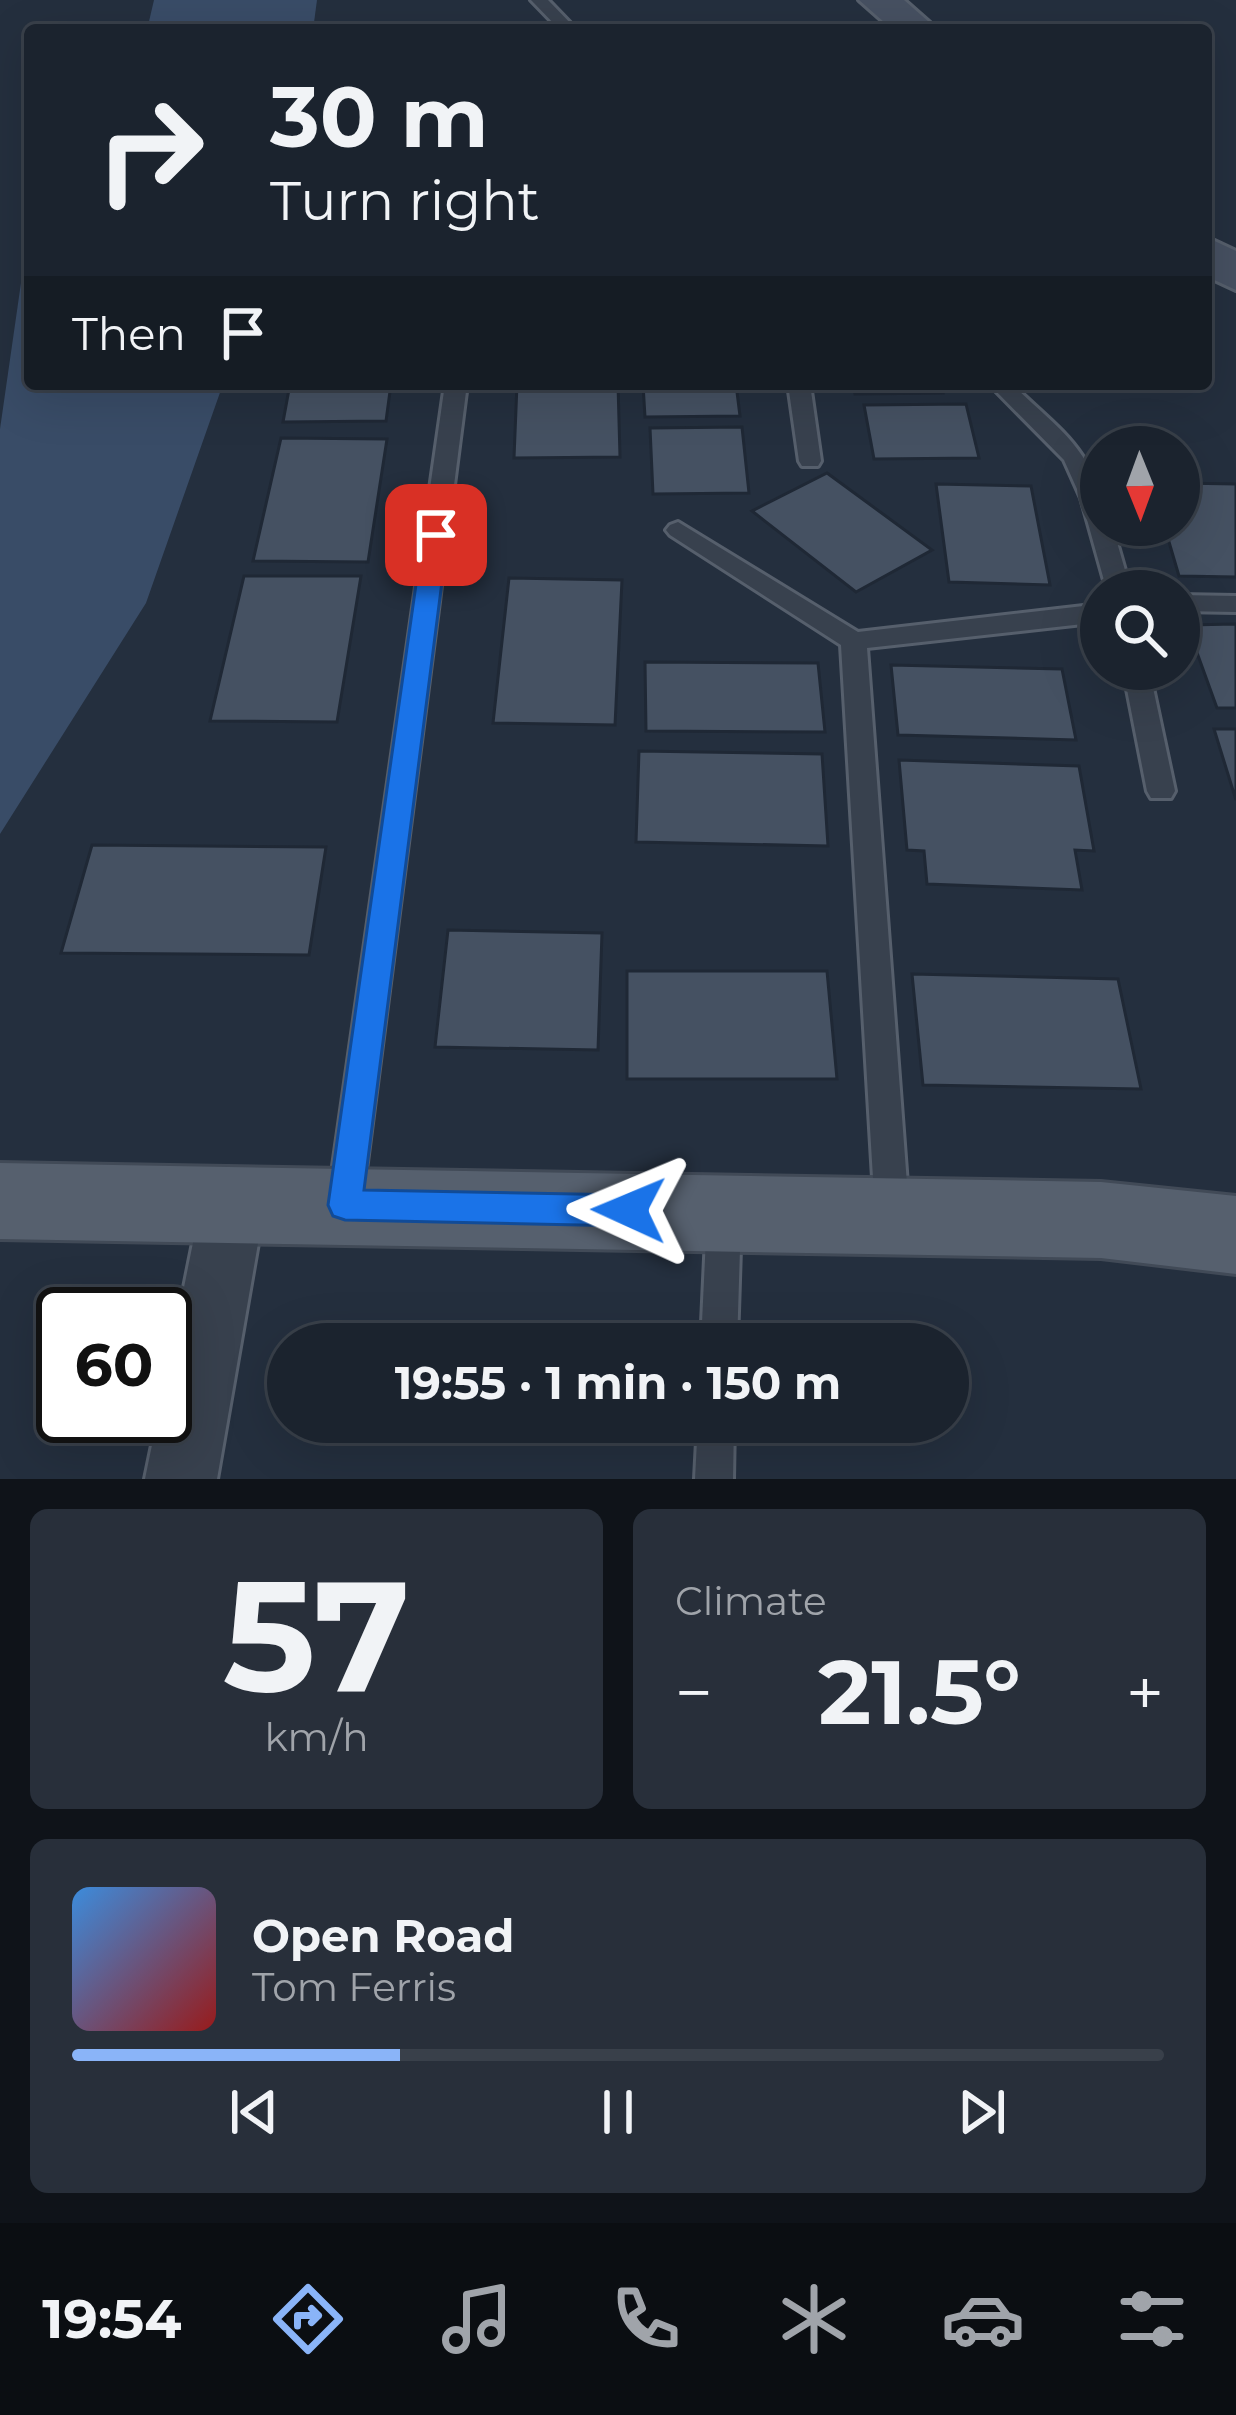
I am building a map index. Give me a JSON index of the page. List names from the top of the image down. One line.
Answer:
{"north":"bottom","page":{"turn":["30 m","Turn right"],"then":"Then","limit":"60","trip":"19:55 · 1 min · 150 m","tile":[["57","km/h"],"Climate"],"heat":["−","21.5°","+"],"song":["Open Road","Tom Ferris"],"tabs":"19:54"}}
